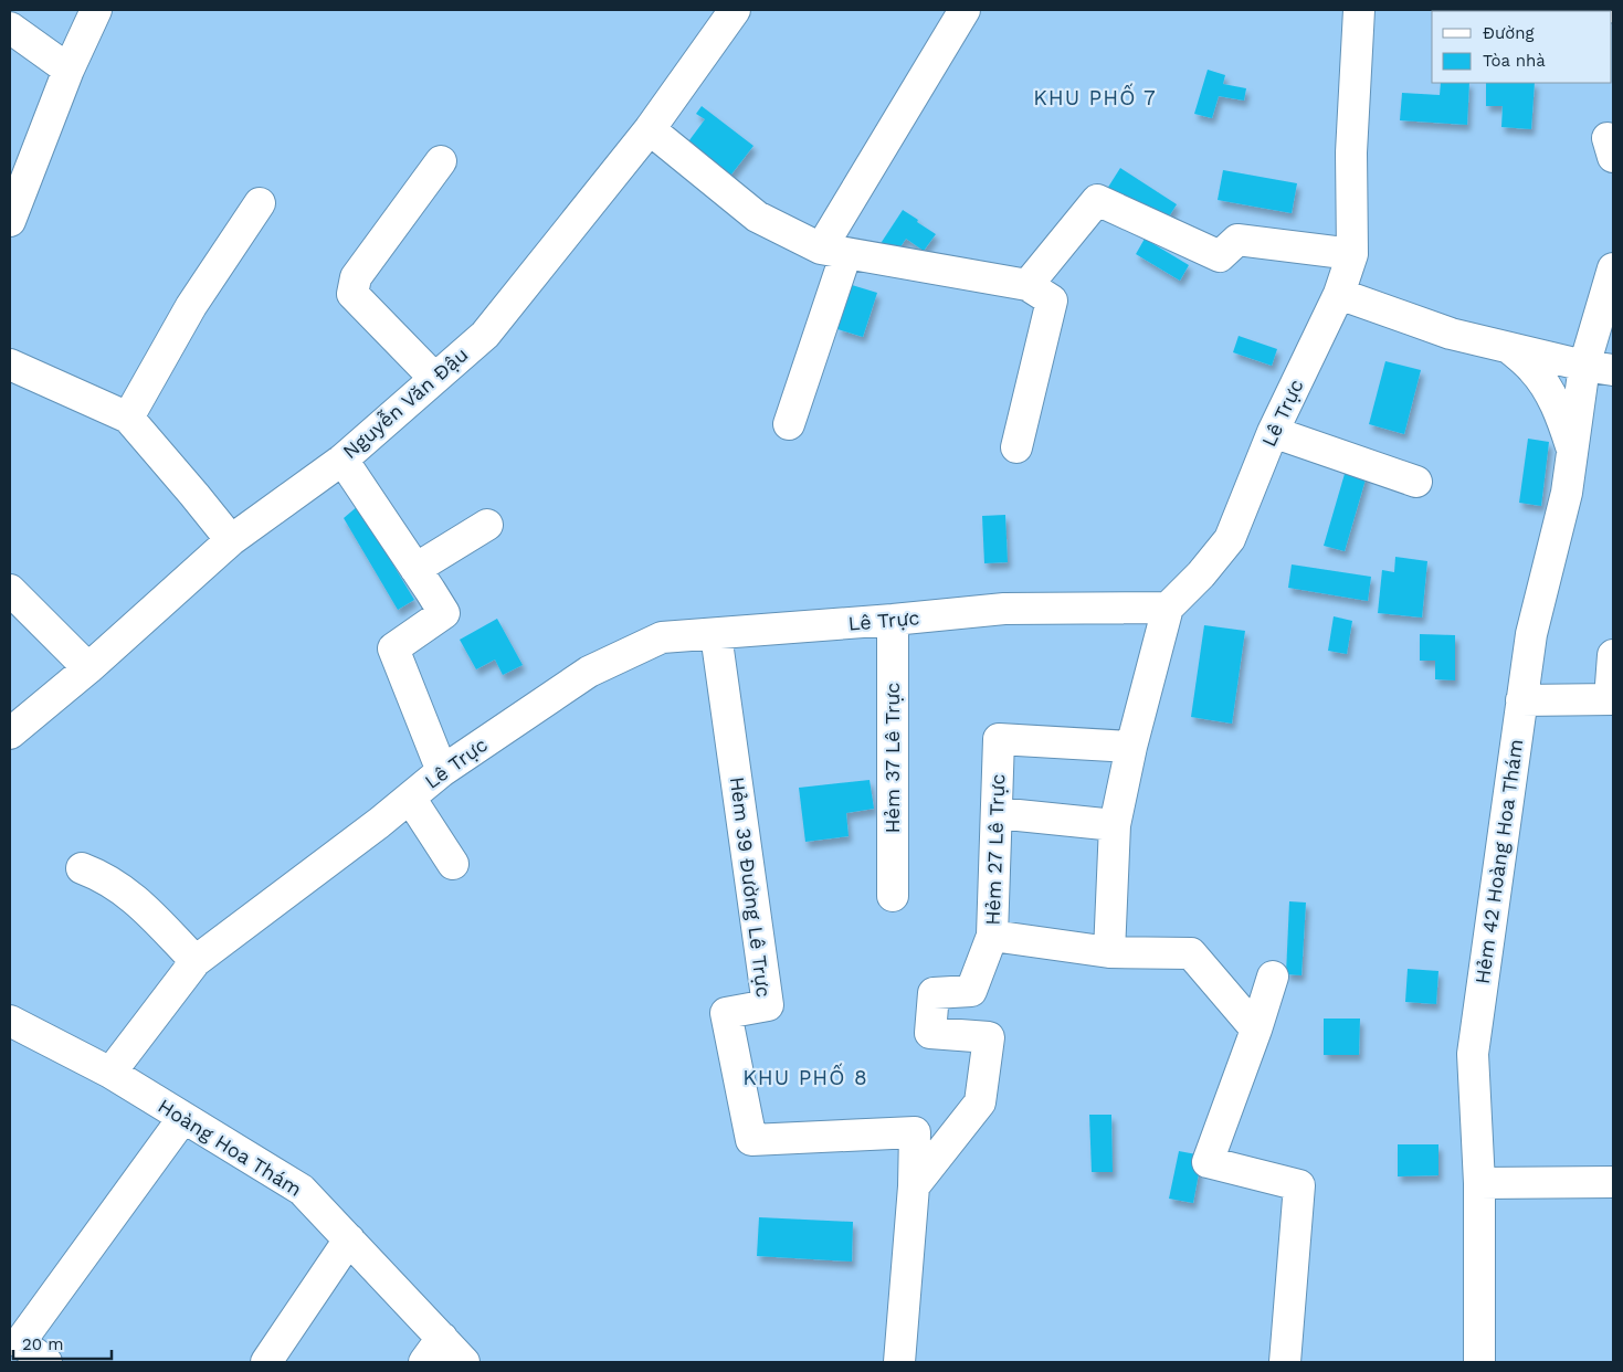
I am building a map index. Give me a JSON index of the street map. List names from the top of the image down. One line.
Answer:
{"streets":{"street":["Nguyễn Văn Đậu","Lê Trực","Hẻm 37 Lê Trực","Hẻm 27 Lê Trực","Hẻm 42 Hoàng Hoa Thám","Hẻm 39 Đường Lê Trực","Hoàng Hoa Thám"]},"crossings":[["Lê Trực","Hẻm 37 Lê Trực"],["Lê Trực","Hẻm 39 Đường Lê Trực"],["Lê Trực","Hoàng Hoa Thám"]],"districts":["KHU PHỐ 7","KHU PHỐ 8"],"legend":["Đường","Tòa nhà"],"scale_bar":"20 m"}
